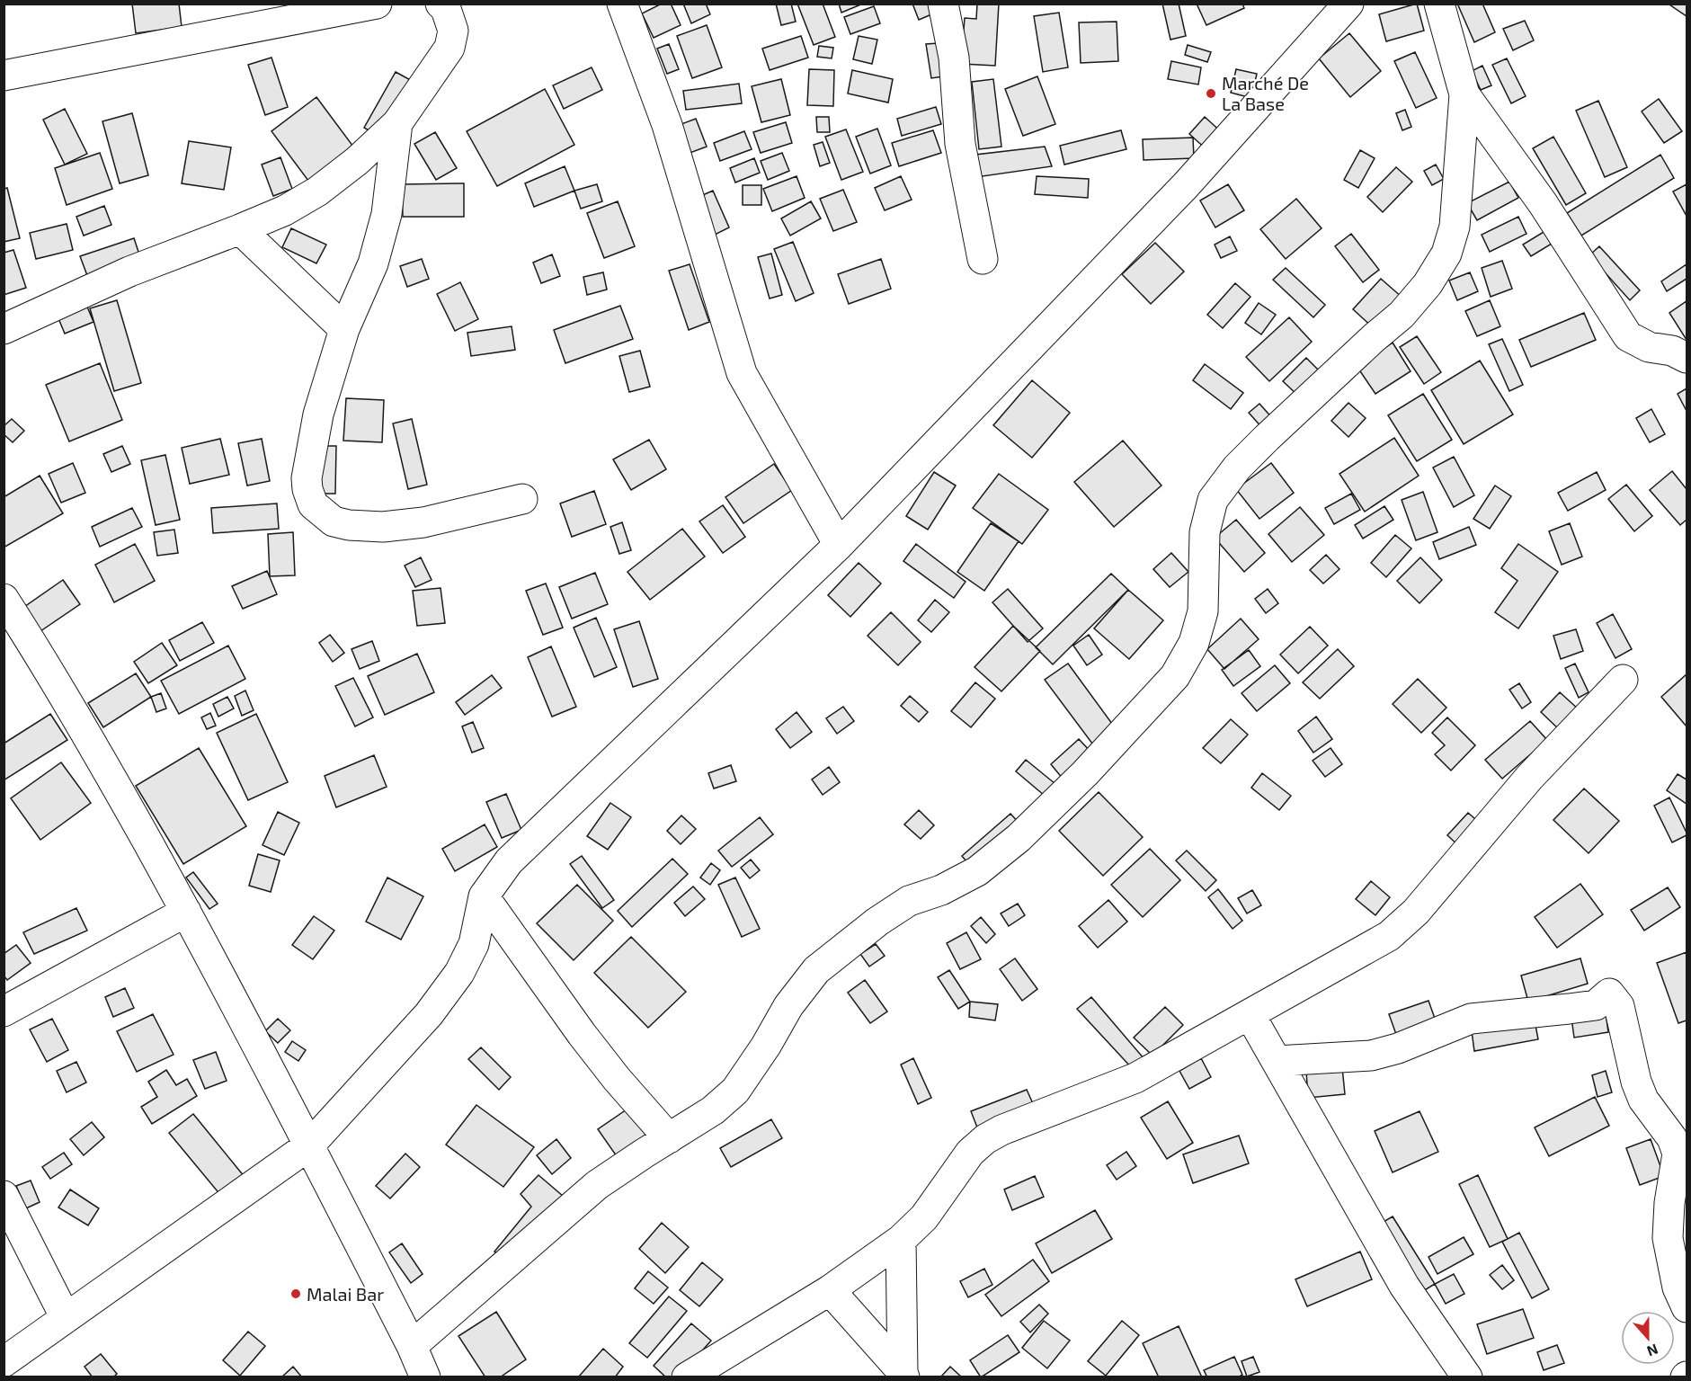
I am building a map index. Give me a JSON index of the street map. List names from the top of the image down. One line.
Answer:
{"places":["Marché De La Base","Malai Bar"],"north":"bottom"}
